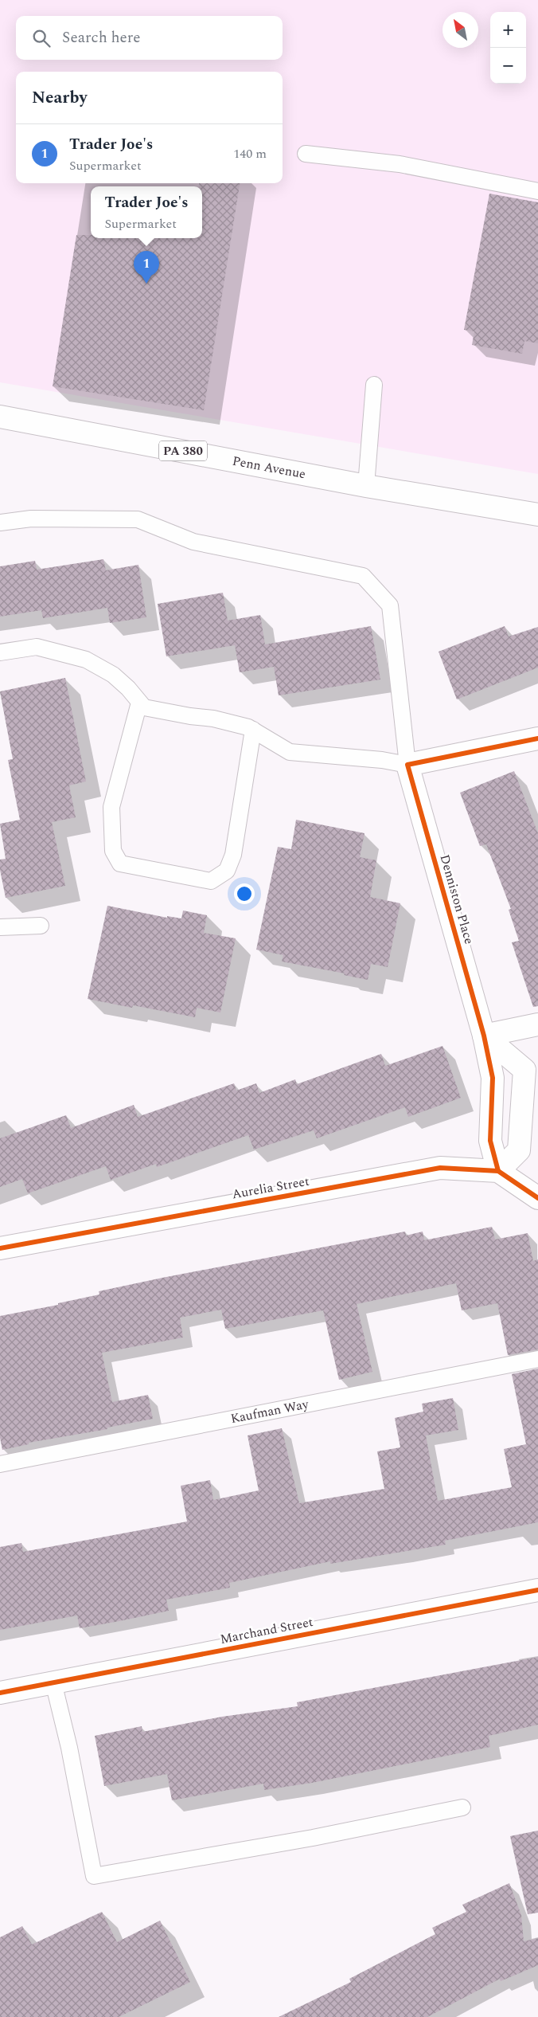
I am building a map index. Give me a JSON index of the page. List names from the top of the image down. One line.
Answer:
{"streets":{"street":["PA 380","Penn Avenue","Denniston Place","Aurelia Street","Marchand Street"],"lane":["Kaufman Way"]},"crossings":[["Denniston Place","Aurelia Street"]],"north":"top left","page":{"map_buttons":["+","−"],"search":"Search here","heading":"Nearby","list":[{"mark":"1","name":"Trader Joe's","note":"Supermarket","value":"140 m"}],"popup":["Trader Joe's","Supermarket"],"pins":"1"}}
